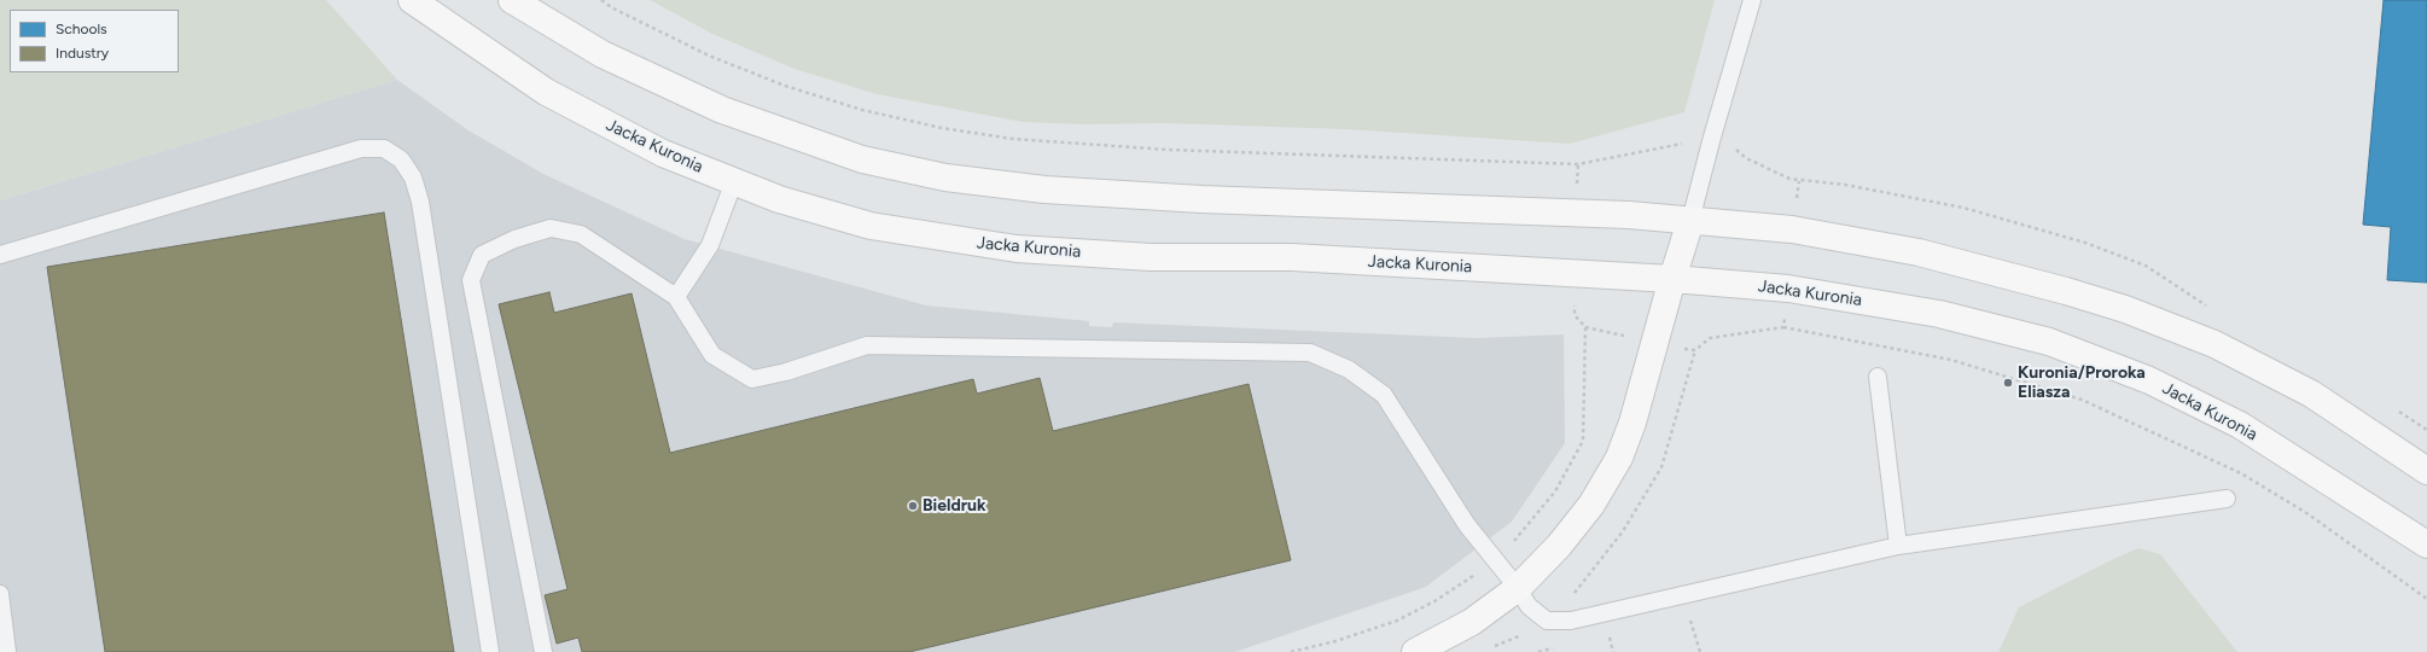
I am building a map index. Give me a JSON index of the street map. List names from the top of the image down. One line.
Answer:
{"streets":{"main road":["Jacka Kuronia"]},"places":["Kuronia/Proroka Eliasza","Bieldruk"],"legend":["Schools","Industry"]}
